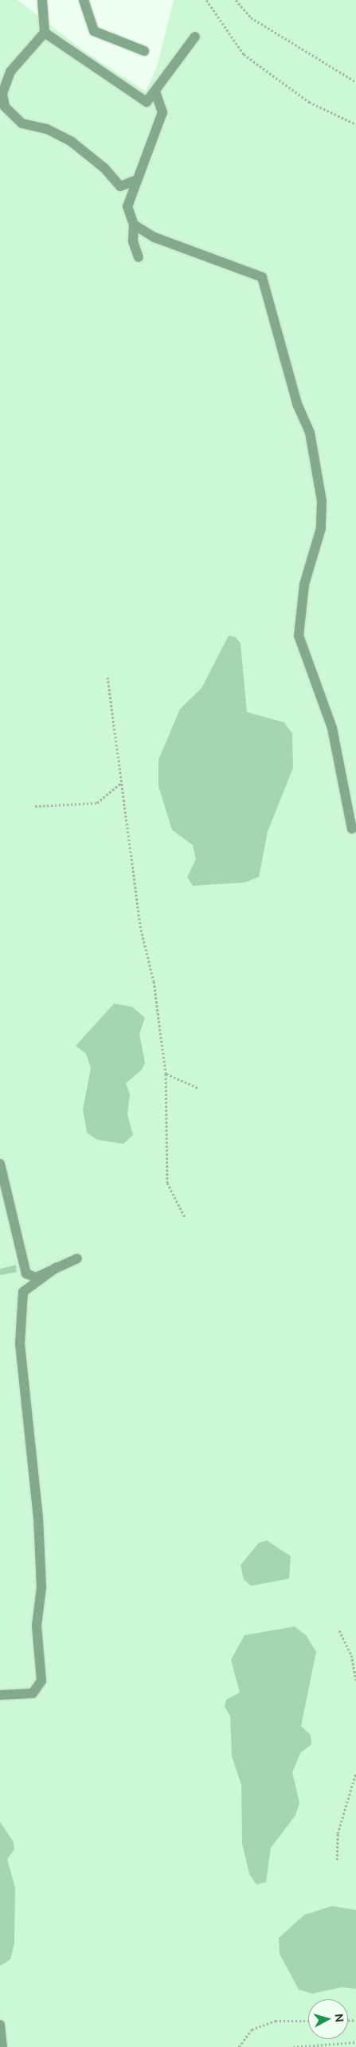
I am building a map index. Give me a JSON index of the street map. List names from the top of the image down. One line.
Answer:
{"north":"right"}
